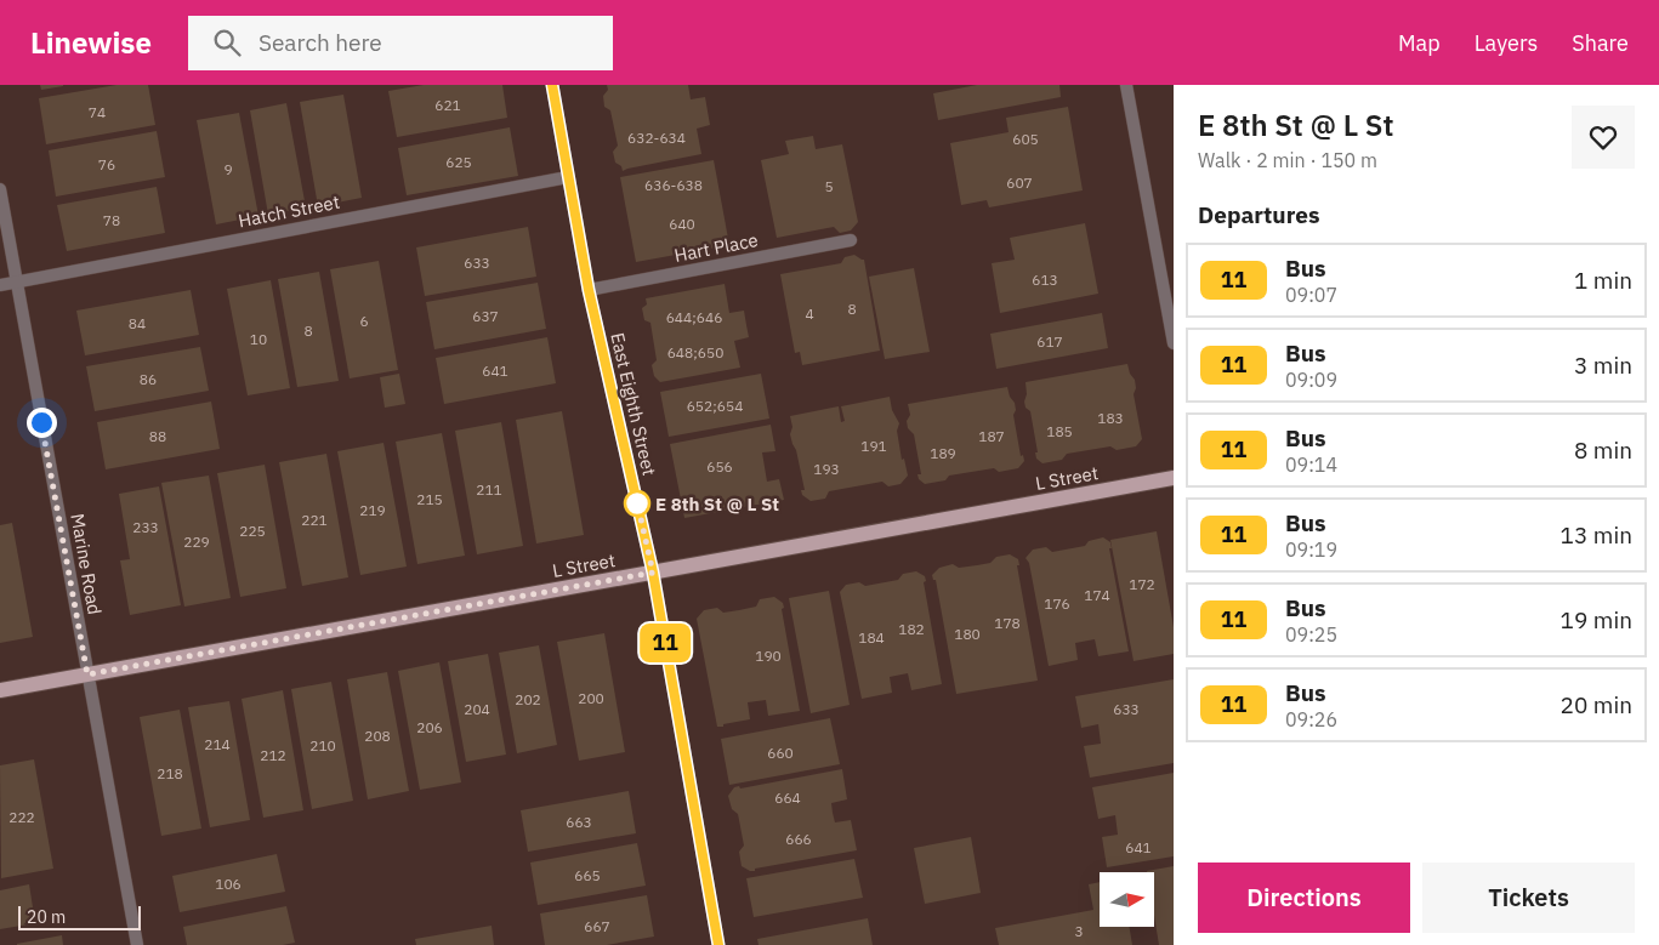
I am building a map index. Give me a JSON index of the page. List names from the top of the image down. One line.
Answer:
{"streets":{"main road":["L Street"],"street":["Hatch Street","Hart Place","East Eighth Street","Marine Road"]},"crossings":[["Hatch Street","East Eighth Street"],["Hatch Street","Marine Road"],["Hart Place","East Eighth Street"],["East Eighth Street","L Street"],["L Street","Marine Road"]],"places":["E 8th St @ L St"],"lines":["bus line 11"],"house_numbers":["621","74","632-634","605","625","76","9","607","636-638","5","78","640","633","613","8","4","637","644;646","6","84","8","10","617","648;650","641","86","652;654","183","185","88","187","191","189","656","193","211","215","219","221","233","225","229","172","174","176","178","182","180","184","190","200","202","204","633","206","208","214","210","660","212","218","664","222","663","666","641","665","106","667","3"],"scale_bar":"20 m","north":"right","page":{"header":"Linewise","search":"Search here","nav":["Map","Layers","Share"],"on_map":"11","heading":[["E 8th St @ L St","Walk · 2 min · 150 m"],"Departures"],"list":[{"mark":"11","name":"Bus","note":"09:07","value":"1 min"},{"mark":"11","name":"Bus","note":"09:09","value":"3 min"},{"mark":"11","name":"Bus","note":"09:14","value":"8 min"},{"mark":"11","name":"Bus","note":"09:19","value":"13 min"},{"mark":"11","name":"Bus","note":"09:25","value":"19 min"},{"mark":"11","name":"Bus","note":"09:26","value":"20 min"}],"buttons":["Directions","Tickets"],"scale":"20 m"}}
